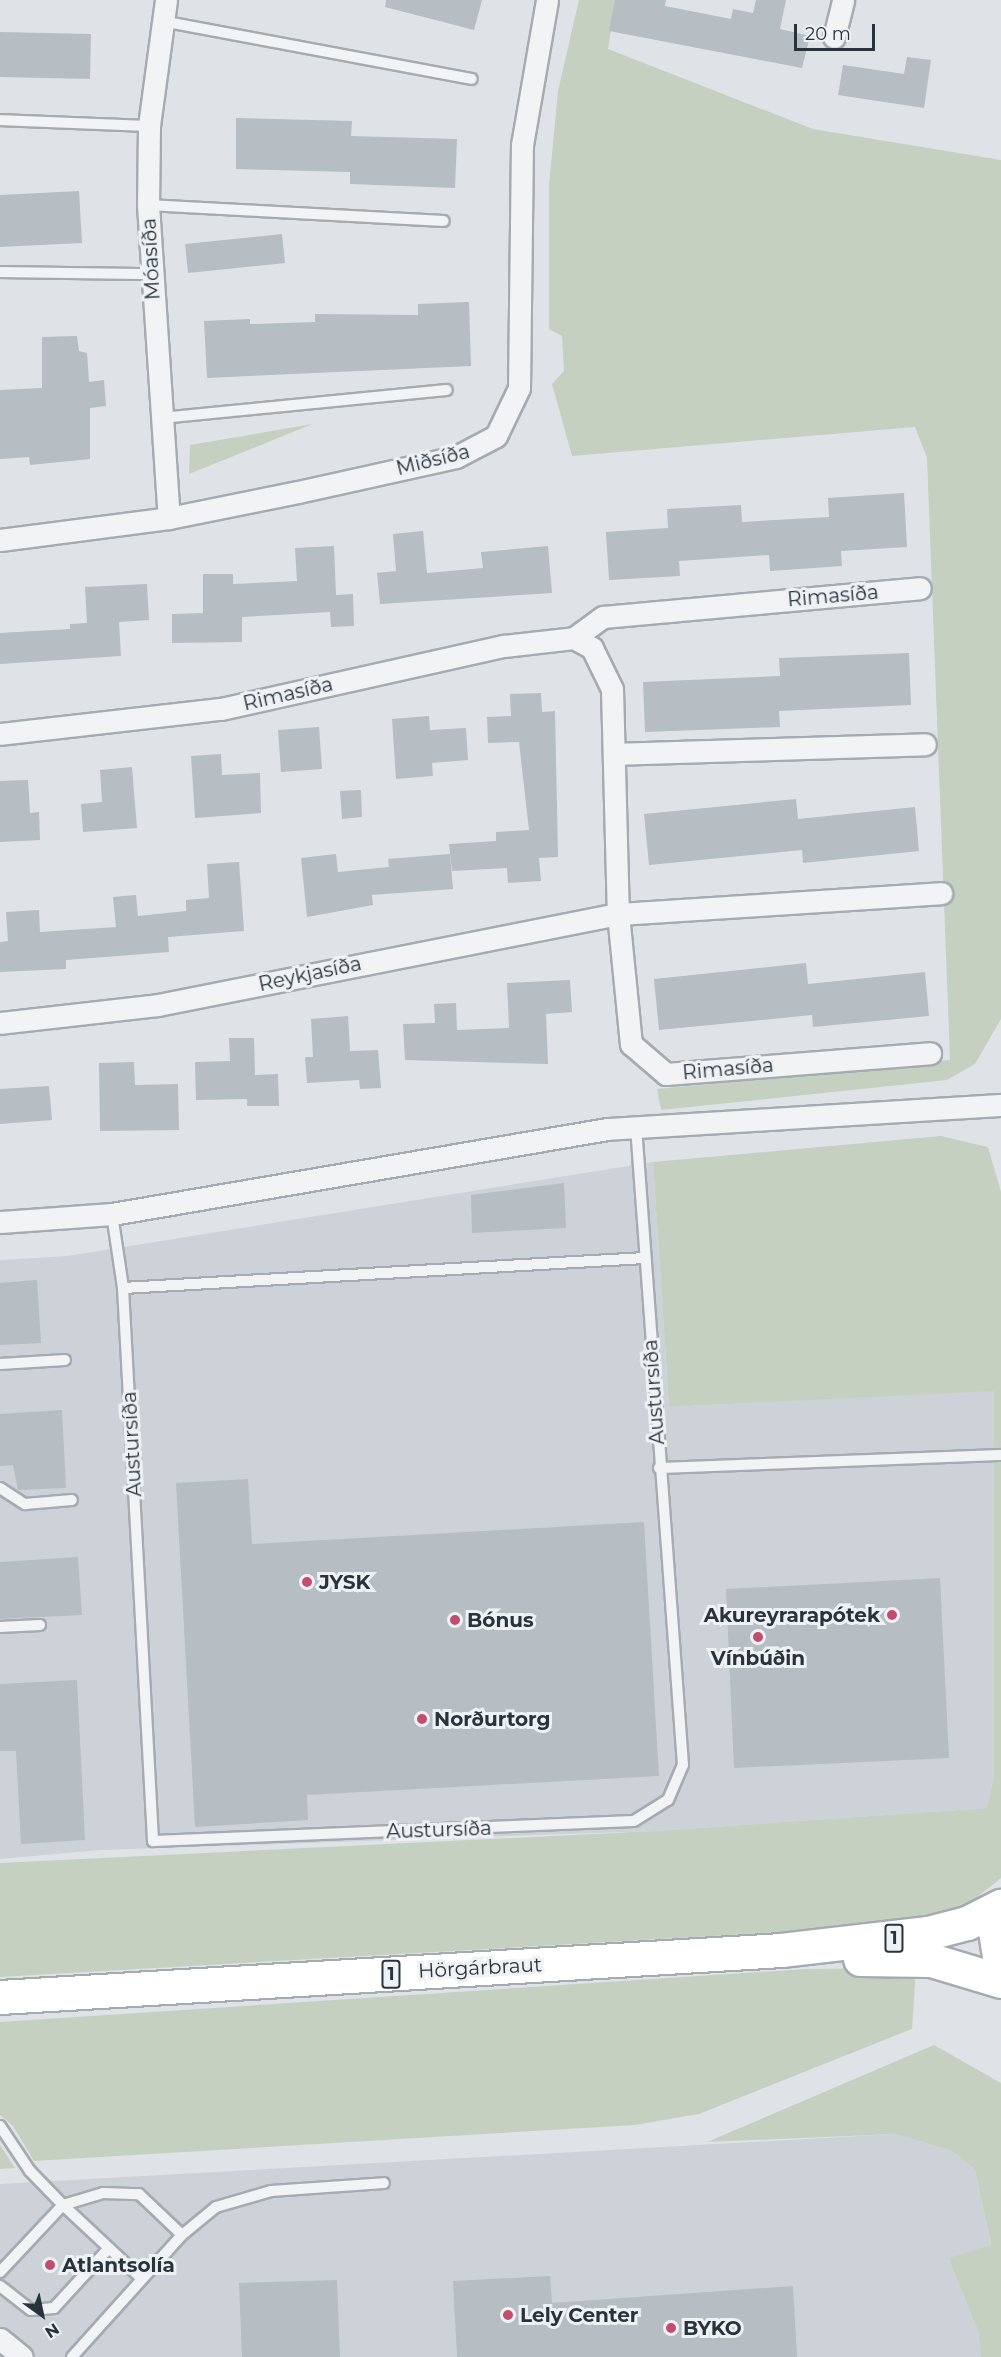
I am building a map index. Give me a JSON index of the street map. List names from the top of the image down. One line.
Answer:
{"streets":{"highway":["1","Hörgárbraut"],"street":["Móasíða","Miðsíða","Rimasíða","Reykjasíða"],"lane":["Austursíða"]},"crossings":[["Móasíða","Miðsíða"],["Rimasíða","Reykjasíða"],["1","Hörgárbraut"]],"places":["JYSK","Akureyrarapótek","Bónus","Vínbúðin","Norðurtorg","Atlantsolía","Lely Center","BYKO"],"scale_bar":"20 m","north":"bottom right"}
